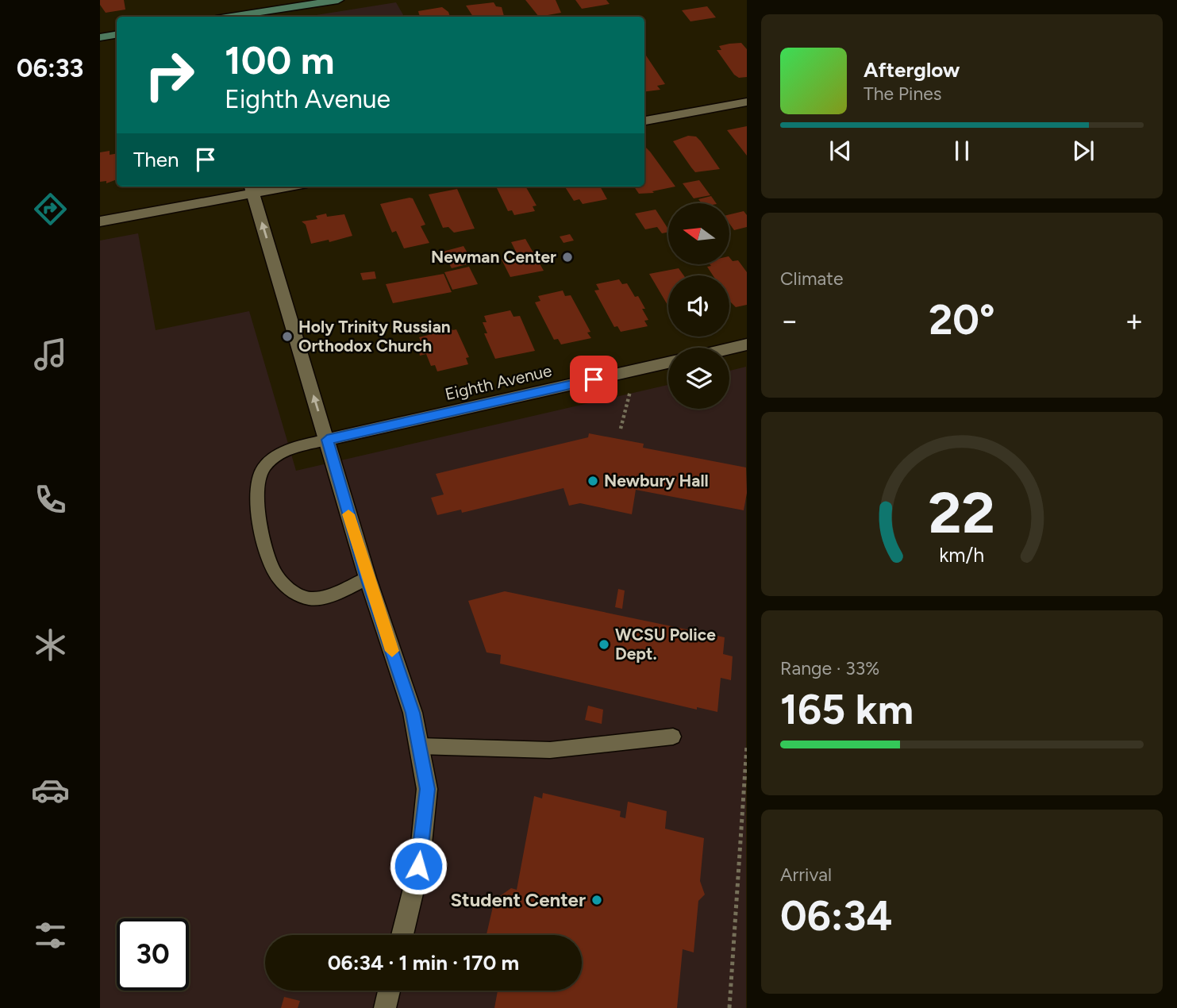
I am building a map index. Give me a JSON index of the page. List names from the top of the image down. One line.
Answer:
{"streets":{"street":["Eighth Avenue"]},"places":["Newman Center","Holy Trinity Russian Orthodox Church","Newbury Hall","WCSU Police Dept.","Student Center"],"north":"left","page":{"tabs":"06:33","turn":["100 m","Eighth Avenue"],"song":["Afterglow","The Pines"],"then":"Then","tile":["Climate",["Range · 33%","165 km"],["Arrival","06:34"]],"heat":["−","20°","+"],"limit":"30","trip":"06:34 · 1 min · 170 m","gauge":["22","km/h"]}}
